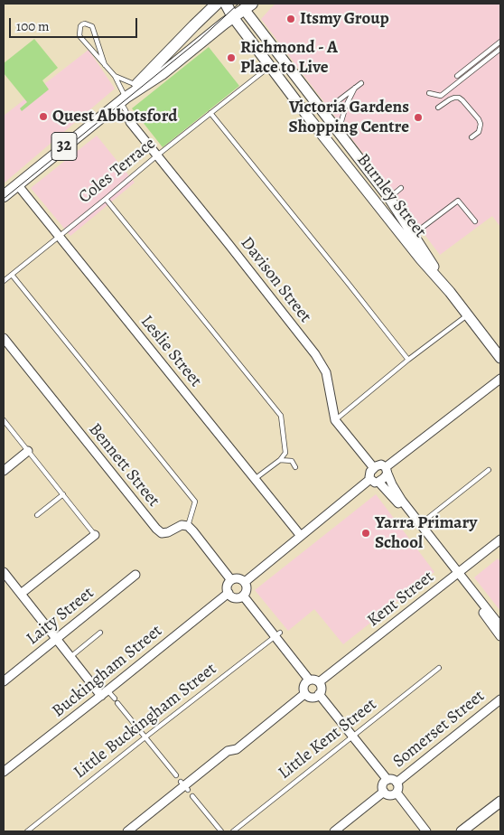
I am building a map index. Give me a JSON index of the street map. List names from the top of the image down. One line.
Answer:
{"streets":{"main road":["32","Burnley Street"],"street":["Davison Street","Leslie Street","Bennett Street","Kent Street","Laity Street","Buckingham Street","Somerset Street"],"lane":["Coles Terrace","Little Buckingham Street","Little Kent Street"]},"crossings":[["32","Burnley Street"],["32","Davison Street"],["32","Leslie Street"],["Coles Terrace","Burnley Street"],["Coles Terrace","Davison Street"],["Coles Terrace","Leslie Street"]],"places":["Itsmy Group","Richmond - A Place to Live","Quest Abbotsford","Victoria Gardens Shopping Centre","Yarra Primary School"],"scale_bar":"100 m"}
